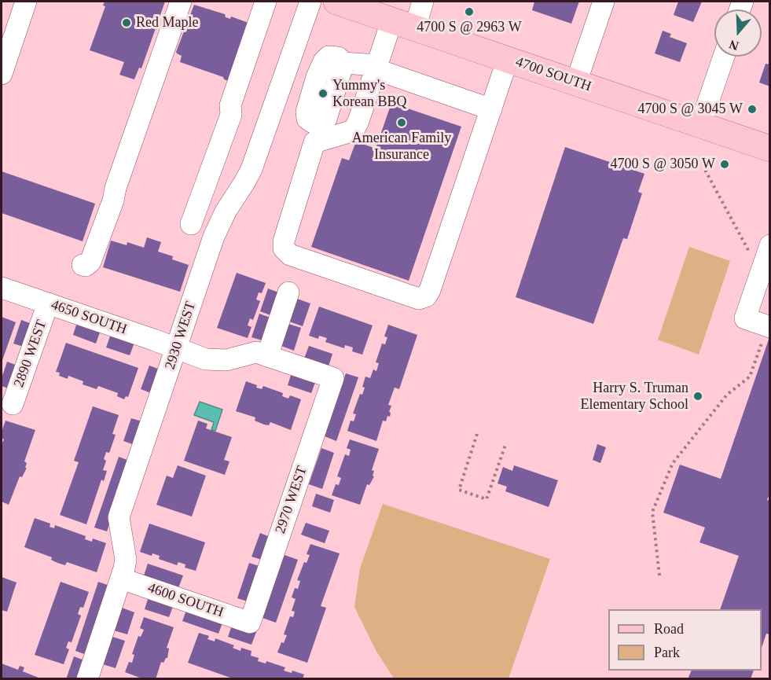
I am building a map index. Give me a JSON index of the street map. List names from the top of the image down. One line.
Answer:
{"streets":{"main road":["4700 SOUTH"],"street":["4650 SOUTH","2930 WEST","2890 WEST","2970 WEST","4600 SOUTH"]},"crossings":[["4650 SOUTH","2930 WEST"],["4650 SOUTH","2890 WEST"],["4650 SOUTH","2970 WEST"],["2930 WEST","4600 SOUTH"],["2970 WEST","4600 SOUTH"]],"places":["4700 S @ 2963 W","Red Maple","Yummy's Korean BBQ","4700 S @ 3045 W","American Family Insurance","4700 S @ 3050 W","Harry S. Truman Elementary School"],"legend":["Road","Park"],"north":"bottom"}
